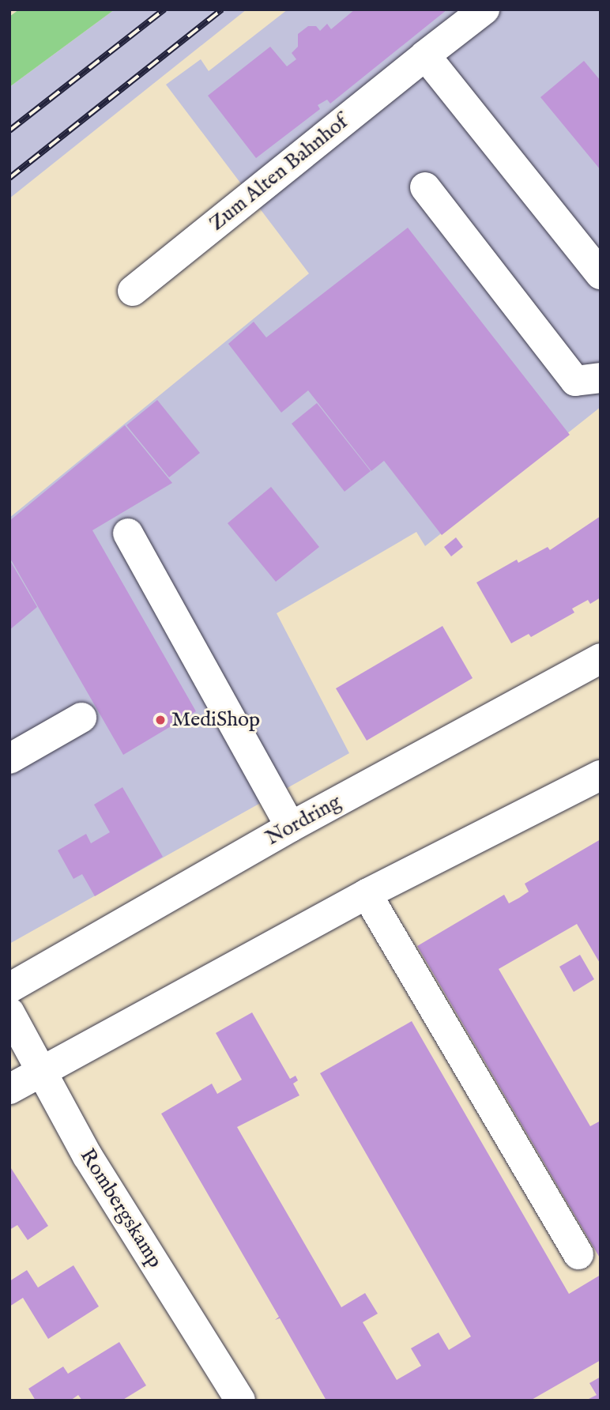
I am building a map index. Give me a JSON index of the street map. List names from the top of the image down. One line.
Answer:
{"streets":{"main road":["Zum Alten Bahnhof","Nordring","Rombergskamp"]},"places":["MediShop"]}
